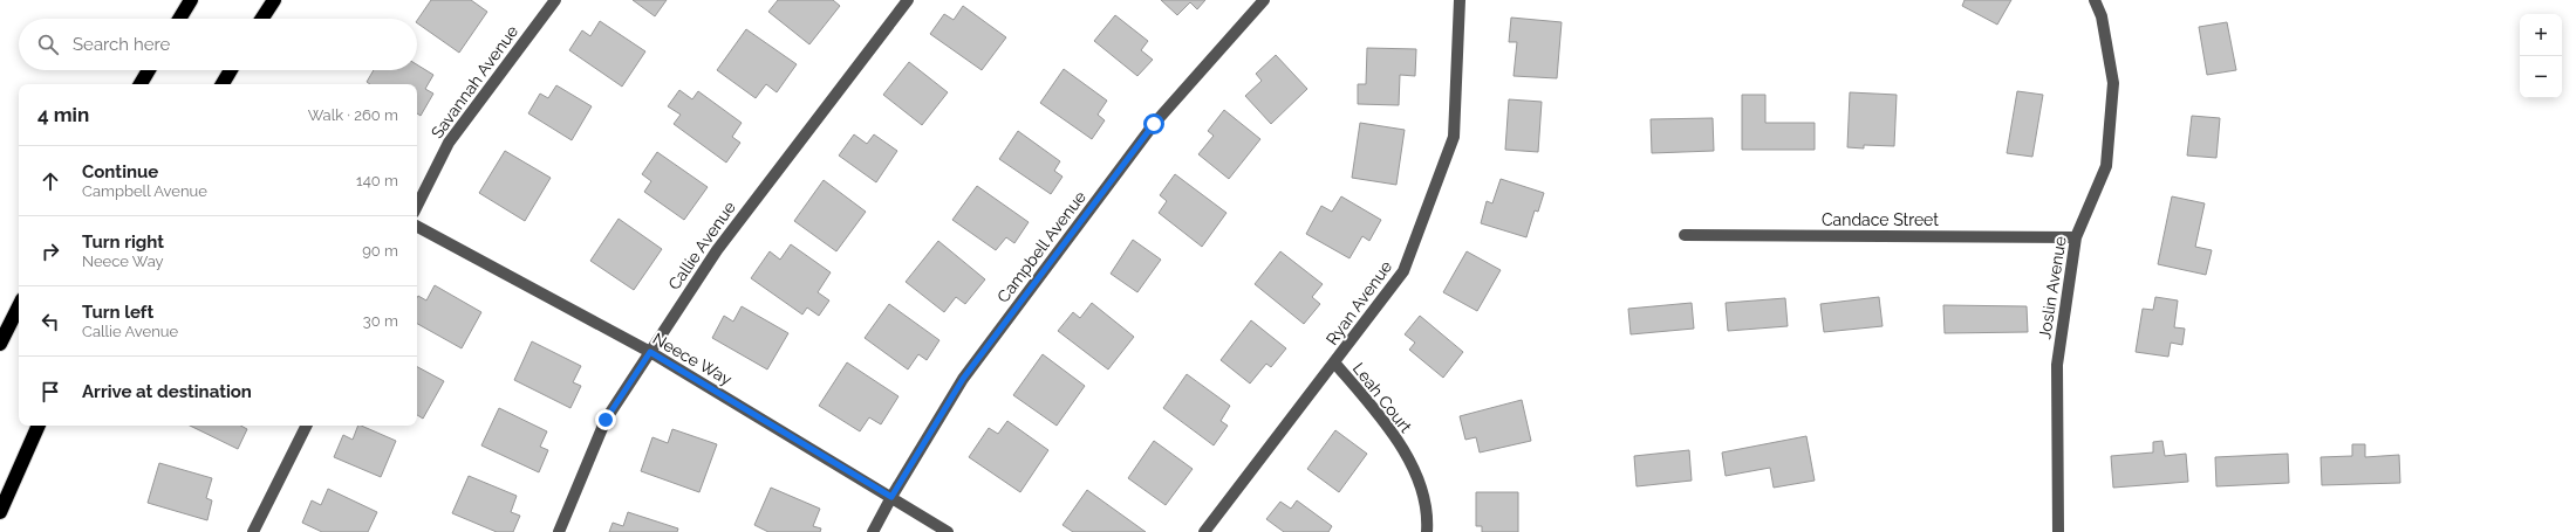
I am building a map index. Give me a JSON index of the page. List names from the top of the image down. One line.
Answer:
{"streets":{"street":["Savannah Avenue","Candace Street","Callie Avenue","Campbell Avenue","Joslin Avenue","Ryan Avenue","Neece Way","Leah Court"]},"crossings":[["Candace Street","Joslin Avenue"],["Callie Avenue","Neece Way"],["Campbell Avenue","Neece Way"],["Ryan Avenue","Leah Court"]],"page":{"map_buttons":["+","−"],"search":"Search here","heading":["4 min","Walk · 260 m"],"list":[["Continue","Campbell Avenue","140 m"],["Turn right","Neece Way","90 m"],["Turn left","Callie Avenue","30 m"],"Arrive at destination"]}}
